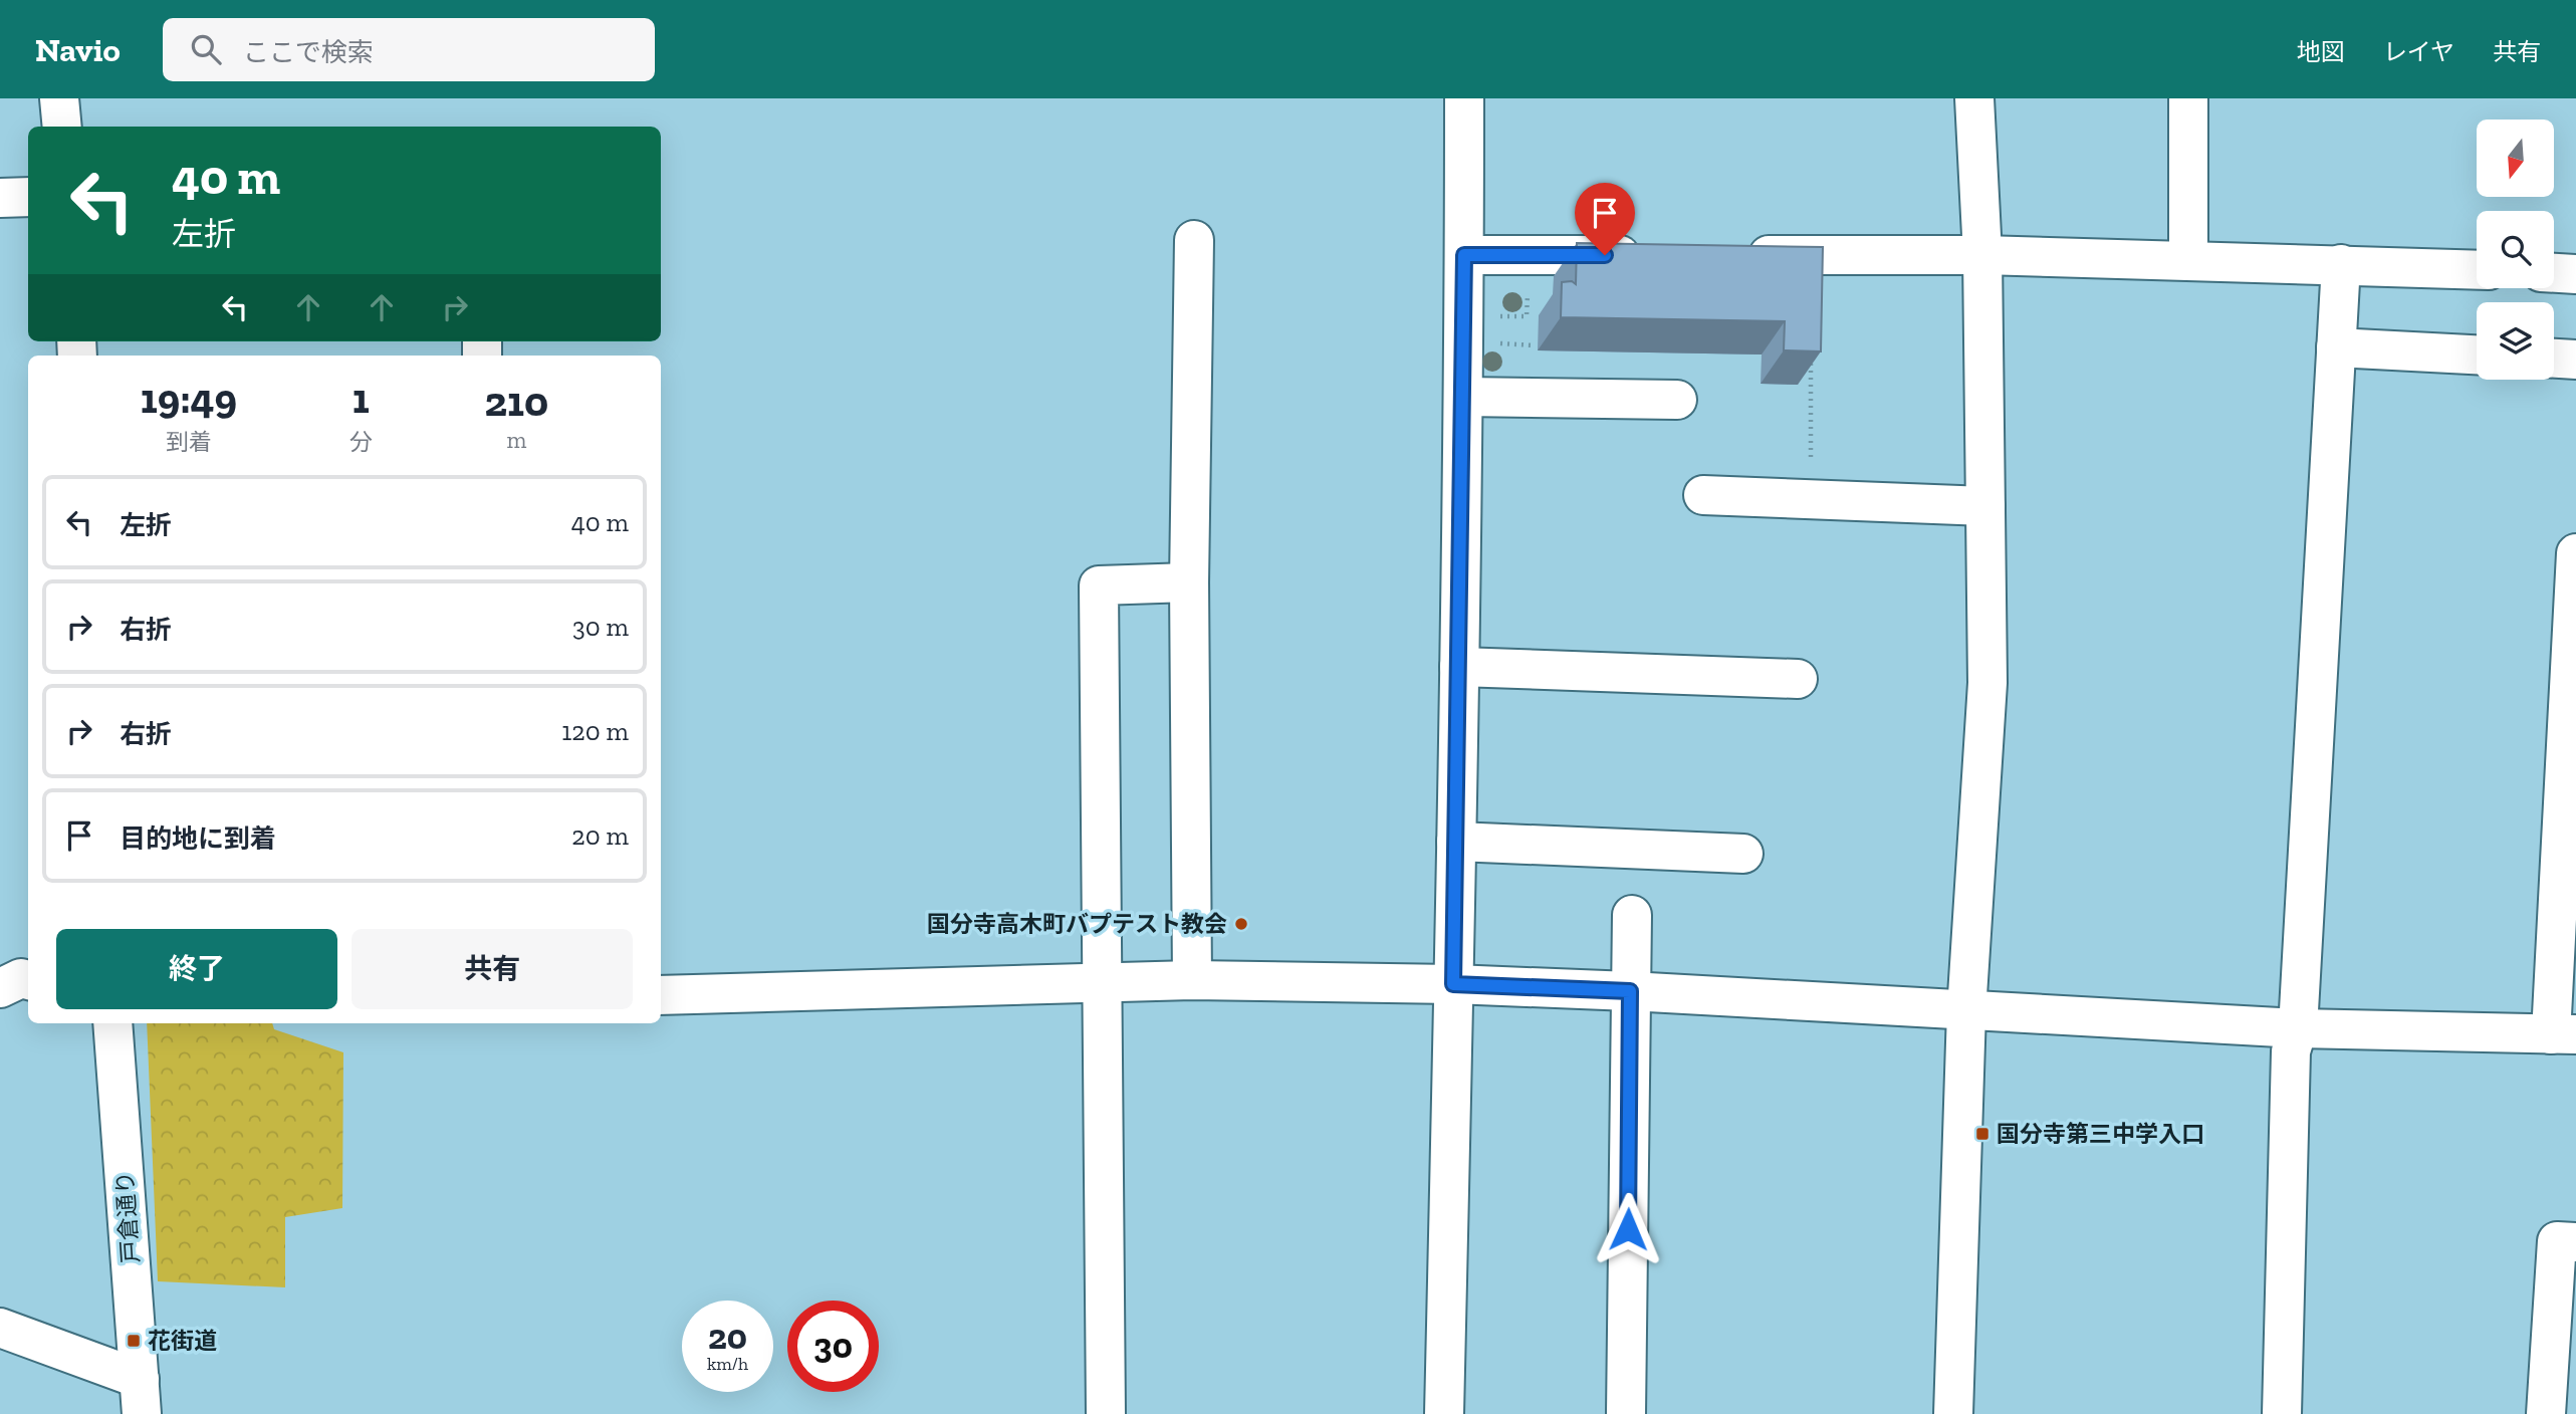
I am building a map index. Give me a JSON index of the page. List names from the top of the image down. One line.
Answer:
{"streets":{"street":["戸倉通り"]},"places":{"other":["国分寺高木町バプテスト教会"],"transit":["国分寺第三中学入口","花街道"]},"north":"bottom","page":{"header":"Navio","search":"ここで検索","nav":["地図","レイヤ","共有"],"turn":["40 m","左折"],"eta":["19:49","到着","1","分","210","m"],"list":[{"name":"左折","value":"40 m"},{"name":"右折","value":"30 m"},{"name":"右折","value":"120 m"},{"name":"目的地に到着","value":"20 m"}],"buttons":["終了","共有"],"speed":"20 km/h","limit":"30"}}
